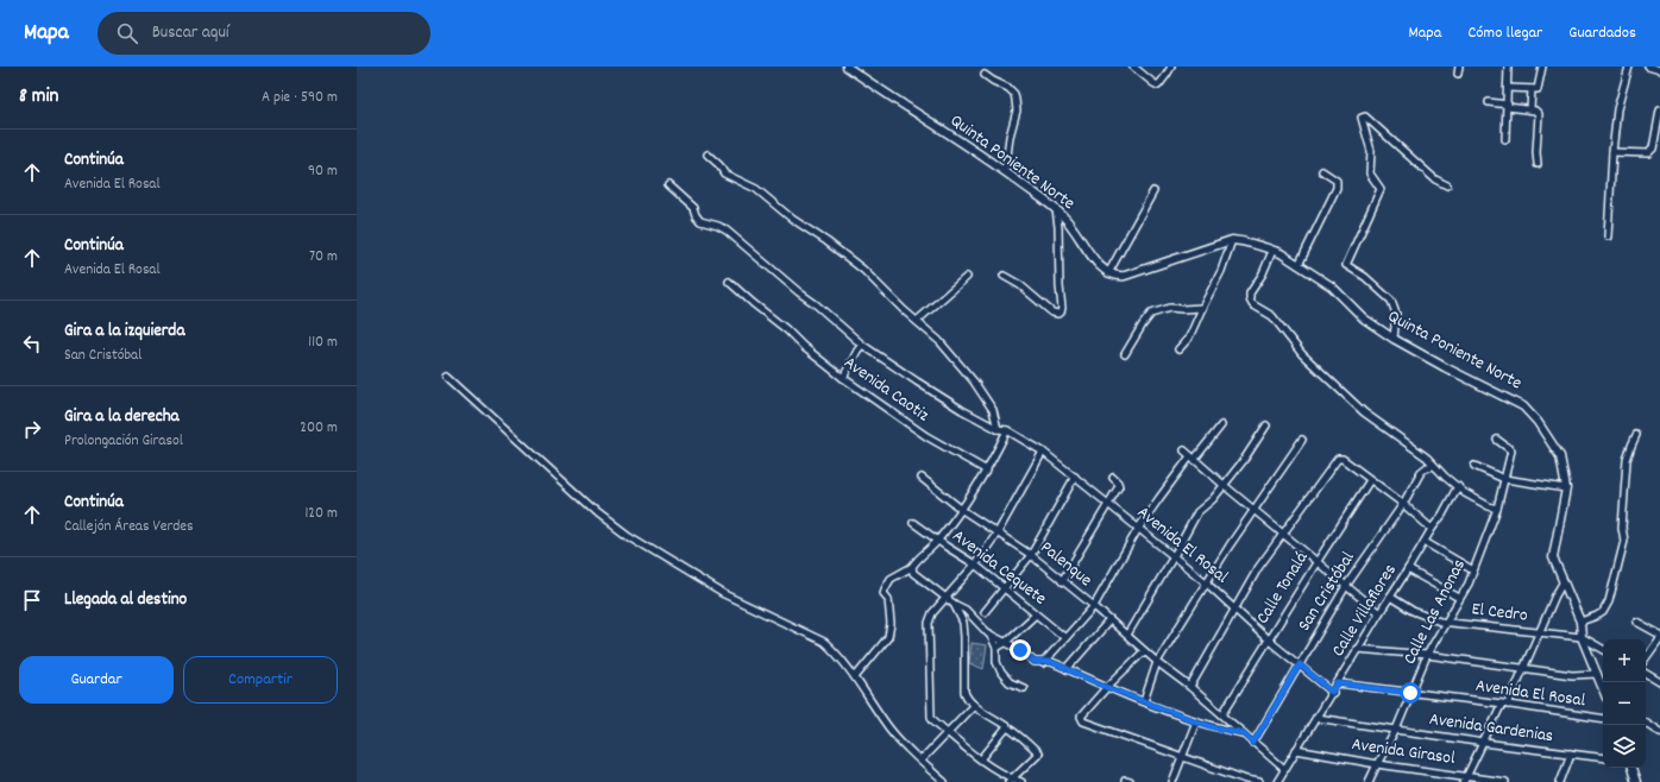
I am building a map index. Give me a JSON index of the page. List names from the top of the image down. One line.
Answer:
{"streets":{"street":["Quinta Poniente Norte","Avenida Caotiz","Avenida El Rosal","Palenque","Avenida Cequete","Calle Tonalá","San Cristóbal","Calle Villaflores","Calle Las Anonas","El Cedro","Avenida Gardenias","Avenida Girasol"]},"crossings":[["Quinta Poniente Norte","El Cedro"],["Avenida El Rosal","Calle Tonalá"],["Avenida El Rosal","San Cristóbal"],["Avenida El Rosal","Calle Villaflores"],["Avenida El Rosal","Calle Las Anonas"],["Palenque","Calle Tonalá"],["Palenque","San Cristóbal"],["Palenque","Calle Villaflores"],["Calle Villaflores","El Cedro"],["Calle Villaflores","Avenida Gardenias"],["Calle Villaflores","Avenida Girasol"],["Calle Las Anonas","El Cedro"],["Calle Las Anonas","Avenida Gardenias"],["Calle Las Anonas","Avenida Girasol"]],"page":{"header":"Mapa","search":"Buscar aquí","nav":["Mapa","Cómo llegar","Guardados"],"heading":["8 min","A pie · 590 m"],"list":[["Continúa","Avenida El Rosal","90 m"],["Continúa","Avenida El Rosal","70 m"],["Gira a la izquierda","San Cristóbal","110 m"],["Gira a la derecha","Prolongación Girasol","200 m"],["Continúa","Callejón Áreas Verdes","120 m"],"Llegada al destino"],"map_buttons":["+","−"],"buttons":["Guardar","Compartir"]}}
